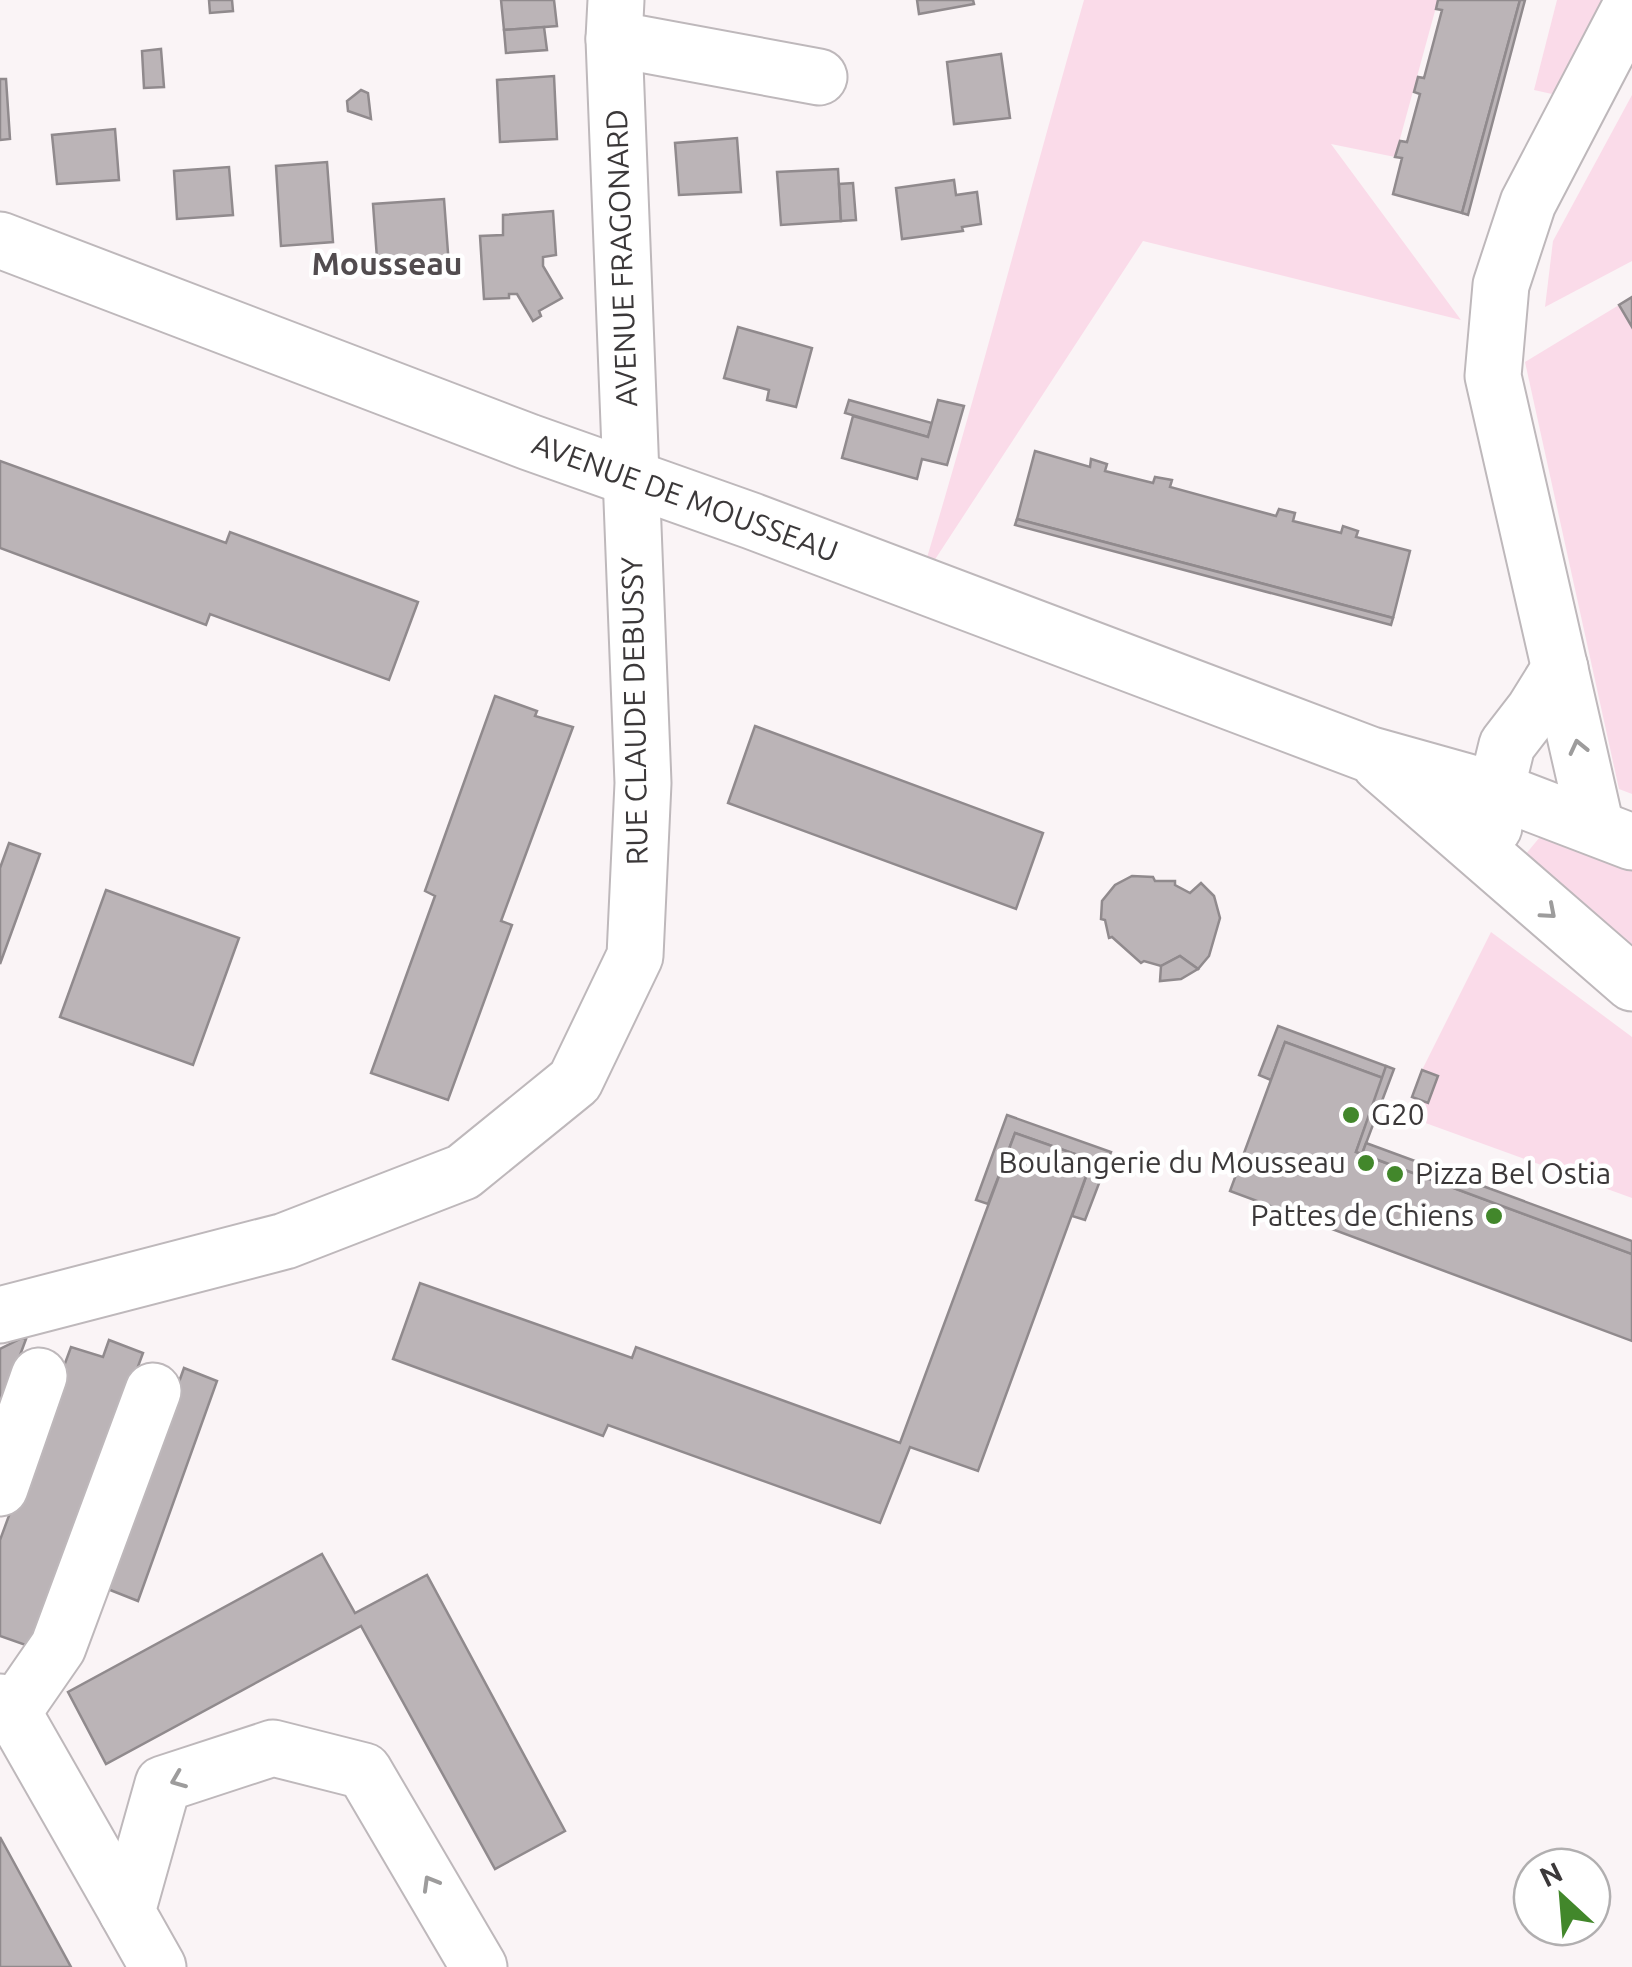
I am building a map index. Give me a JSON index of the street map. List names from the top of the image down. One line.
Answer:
{"streets":{"street":["AVENUE FRAGONARD","AVENUE DE MOUSSEAU","RUE CLAUDE DEBUSSY"]},"crossings":[["AVENUE FRAGONARD","AVENUE DE MOUSSEAU"],["AVENUE FRAGONARD","RUE CLAUDE DEBUSSY"],["AVENUE DE MOUSSEAU","RUE CLAUDE DEBUSSY"]],"districts":["Mousseau"],"places":["G20","Boulangerie du Mousseau","Pizza Bel Ostia","Pattes de Chiens"],"north":"top left"}
